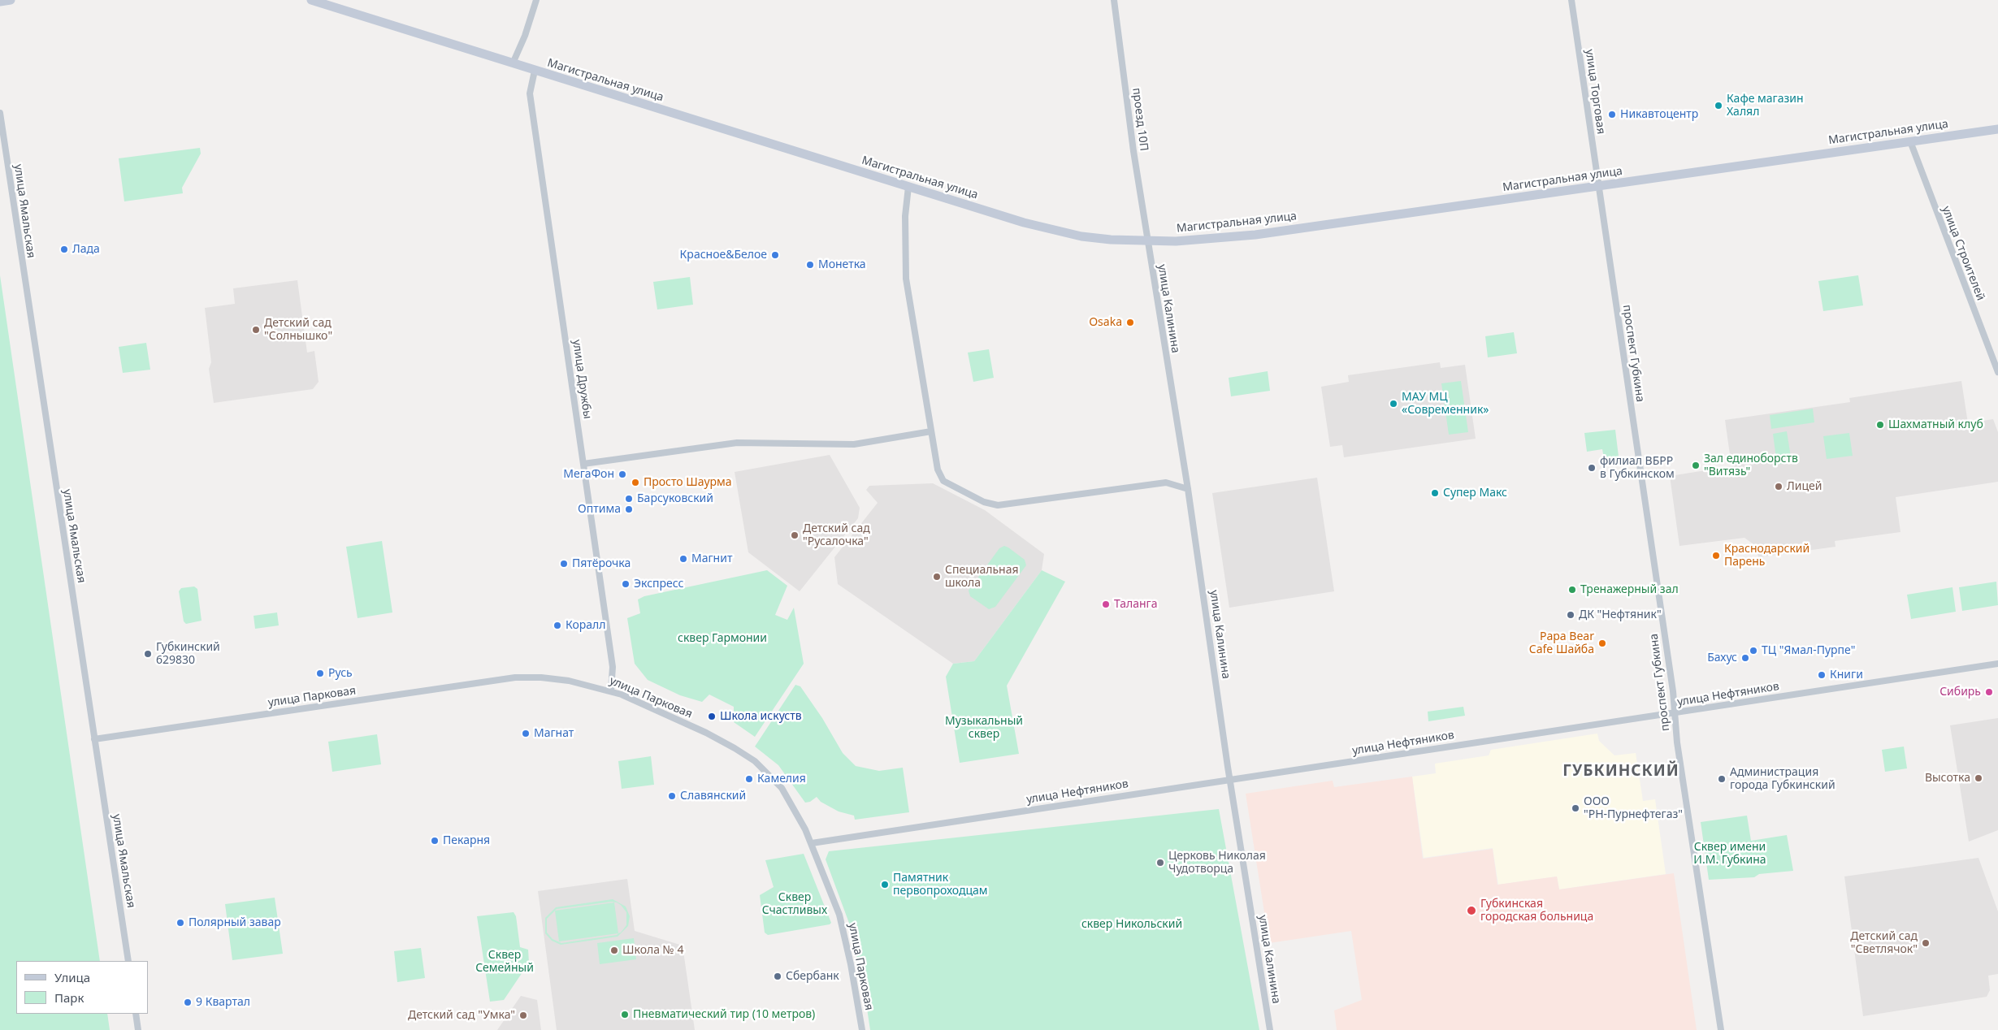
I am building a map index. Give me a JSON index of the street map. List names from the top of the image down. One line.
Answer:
{"streets":{"main road":["Магистральная улица"],"street":["улица Торговая","проезд 10П","улица Ямальская","улица Строителей","улица Калинина","проспект Губкина","улица Дружбы","улица Нефтяников","улица Парковая"]},"crossings":[["Магистральная улица","улица Торговая"],["Магистральная улица","проезд 10П"],["Магистральная улица","улица Строителей"],["Магистральная улица","улица Калинина"],["Магистральная улица","проспект Губкина"],["Магистральная улица","улица Дружбы"],["улица Торговая","проспект Губкина"],["проезд 10П","улица Калинина"],["улица Ямальская","улица Парковая"],["улица Калинина","улица Нефтяников"],["проспект Губкина","улица Нефтяников"],["улица Дружбы","улица Парковая"],["улица Нефтяников","улица Парковая"]],"districts":["ГУБКИНСКИЙ"],"parks":["сквер Гармонии","Музыкальный сквер","Сквер имени И.М. Губкина","Сквер Счастливых","сквер Никольский","Сквер Семейный"],"places":["Кафе магазин Халял","Никавтоцентр","Лада","Красное&Белое","Монетка","Osaka","Детский сад \"Солнышко\"","МАУ МЦ «Современник»","Шахматный клуб","Зал единоборств \"Витязь\"","филиал ВБРР в Губкинском","МегаФон","Просто Шаурма","Лицей","Супер Макс","Барсуковский","Оптима","Детский сад \"Русалочка\"","Краснодарский Парень","Магнит","Пятёрочка","Специальная школа","Экспресс","Тренажерный зал","Таланга","ДК \"Нефтяник\"","Коралл","Papa Bear Cafe Шайба","ТЦ \"Ямал-Пурпе\"","Губкинский 629830","Бахус","Русь","Книги","Сибирь","Школа искуств","Магнат","Высотка","Камелия","Администрация города Губкинский","Славянский","ООО \"РН-Пурнефтегаз\"","Пекарня","Церковь Николая Чудотворца","Памятник первопроходцам","Губкинская городская больница","Полярный завар","Детский сад \"Светлячок\"","Школа № 4","Сбербанк","9 Квартал","Пневматический тир (10 метров)","Детский сад \"Умка\""],"legend":["Улица","Парк"]}
